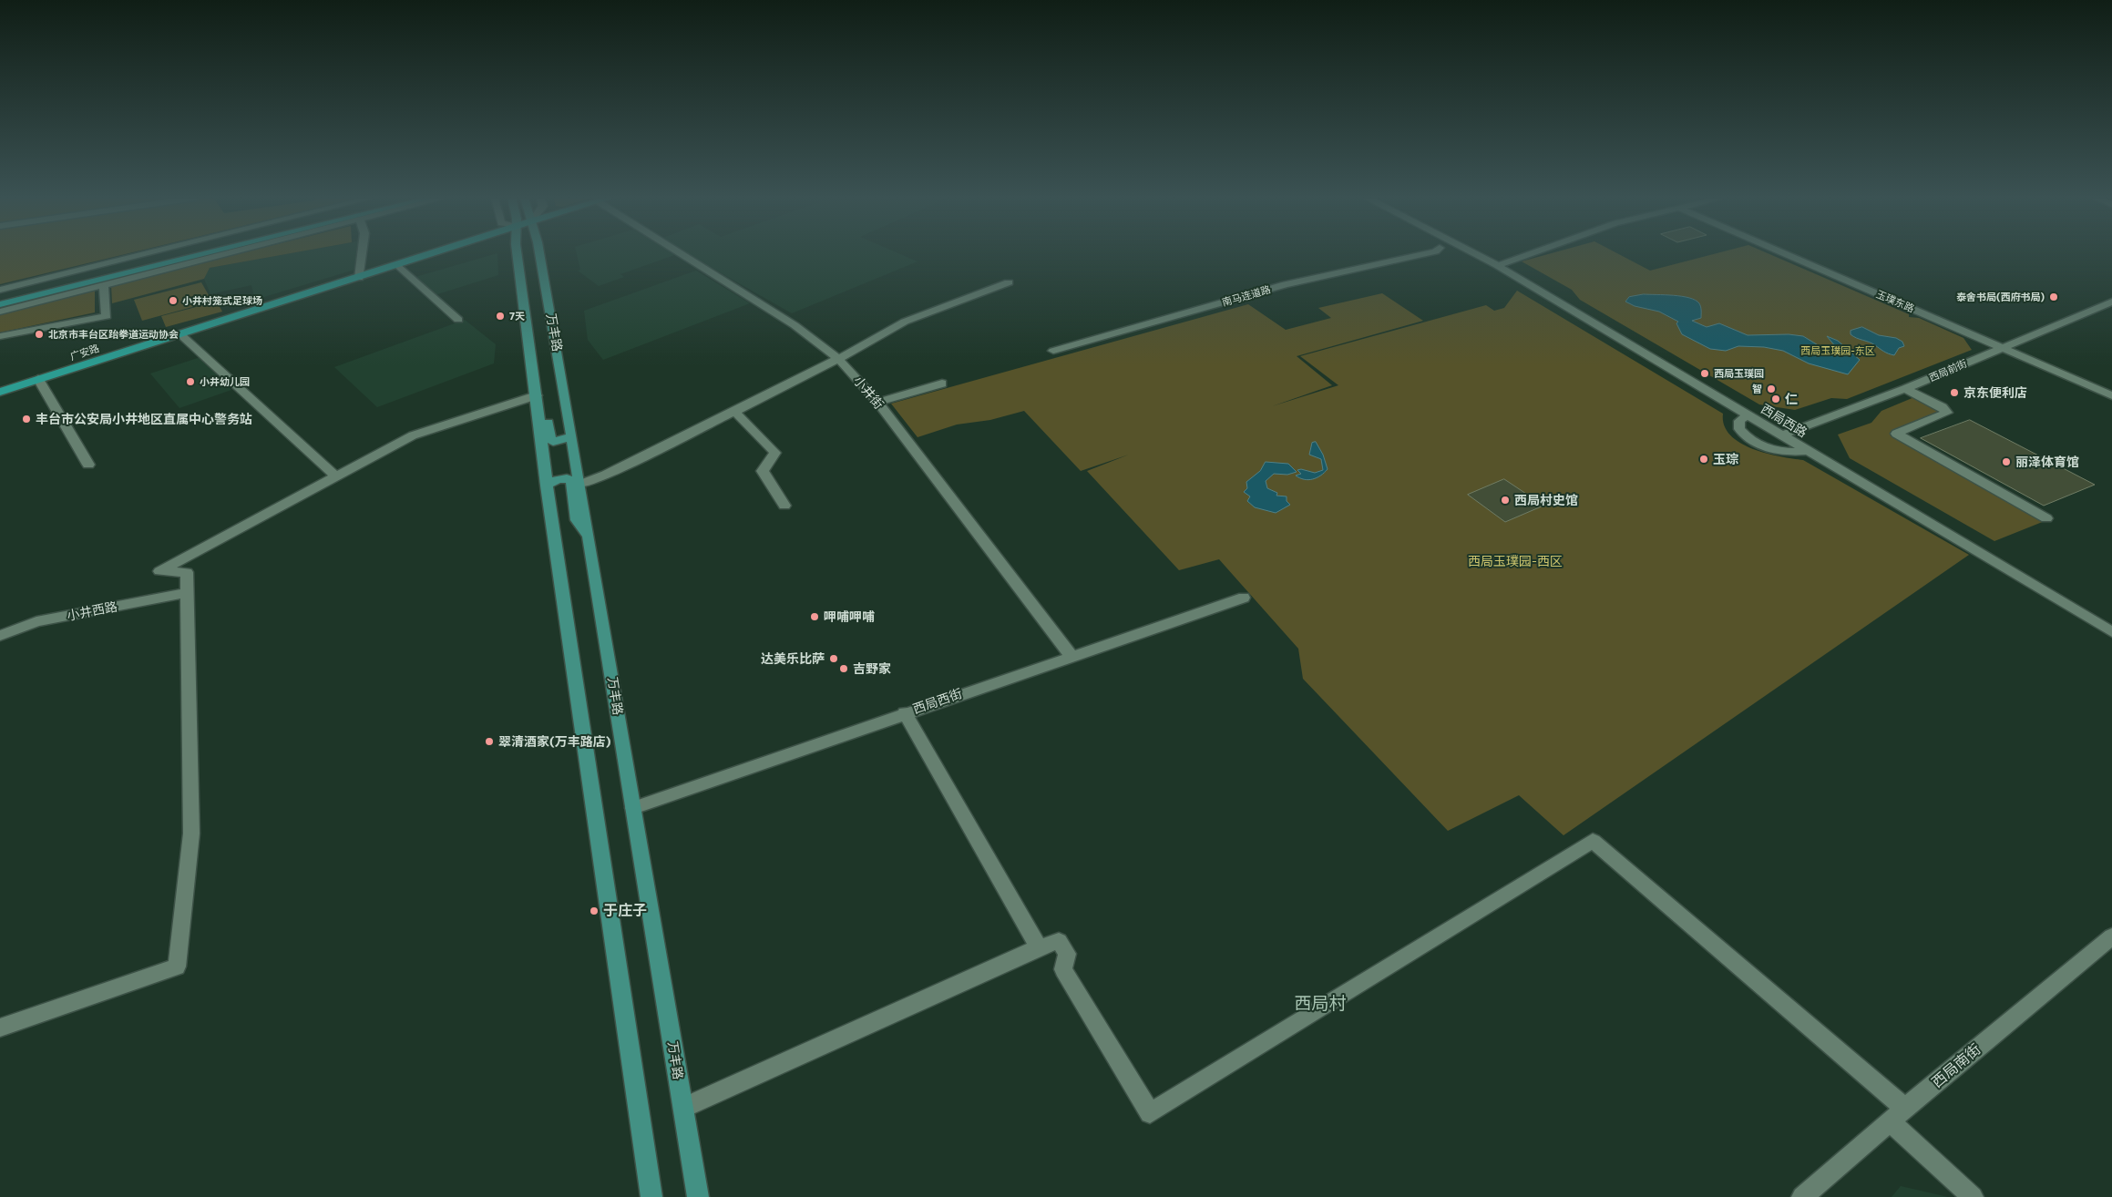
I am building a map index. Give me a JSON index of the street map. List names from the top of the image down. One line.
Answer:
{"streets":{"highway":["广安路"],"main road":["万丰路"],"street":["南马连道路","玉璞东路","西局前街","小井街","西局西路","小井西路","西局西街","西局南街"]},"crossings":[["玉璞东路","西局前街"],["万丰路","西局西街"],["西局前街","西局西路"],["小井街","西局西街"]],"districts":["西局村"],"parks":["西局玉璞园-东区","西局玉璞园-西区"],"places":["泰舍书局(西府书局)","小井村笼式足球场","7天","北京市丰台区跆拳道运动协会","西局玉璞园","小井幼儿园","智","京东便利店","仁","丰台市公安局小井地区直属中心警务站","玉琮","丽泽体育馆","西局村史馆","呷哺呷哺","达美乐比萨","吉野家","翠清酒家(万丰路店)","于庄子"]}
